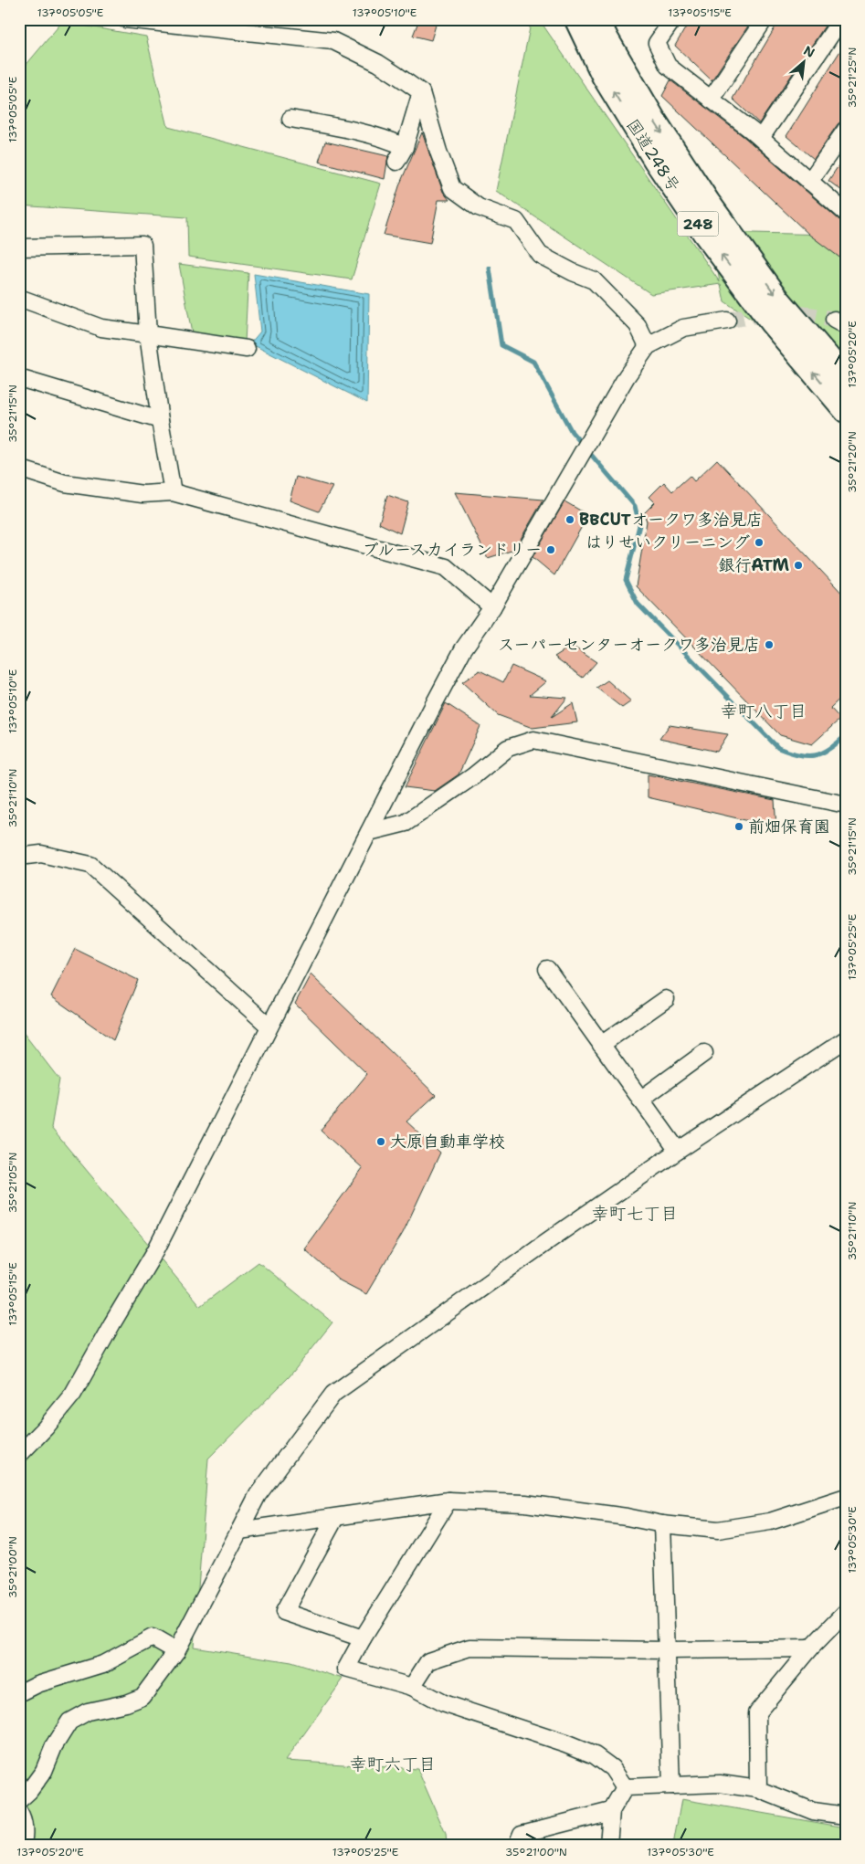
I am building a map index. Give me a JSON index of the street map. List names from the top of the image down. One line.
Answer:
{"streets":{"highway":["国道248号","248"]},"districts":["幸町八丁目","幸町七丁目","幸町六丁目"],"places":["BBCUTオークワ多治見店","はりせいクリーニング","ブルースカイランドリー","銀行ATM","スーパーセンターオークワ多治見店","前畑保育園","大原自動車学校"],"north":"top right","coordinates":["137°05'05\"E","137°05'10\"E","137°05'15\"E","35°21'25\"N","137°05'20\"E","35°21'15\"N","35°21'20\"N","35°21'10\"N","137°05'25\"E","35°21'05\"N","137°05'30\"E","35°21'00\"N"]}
